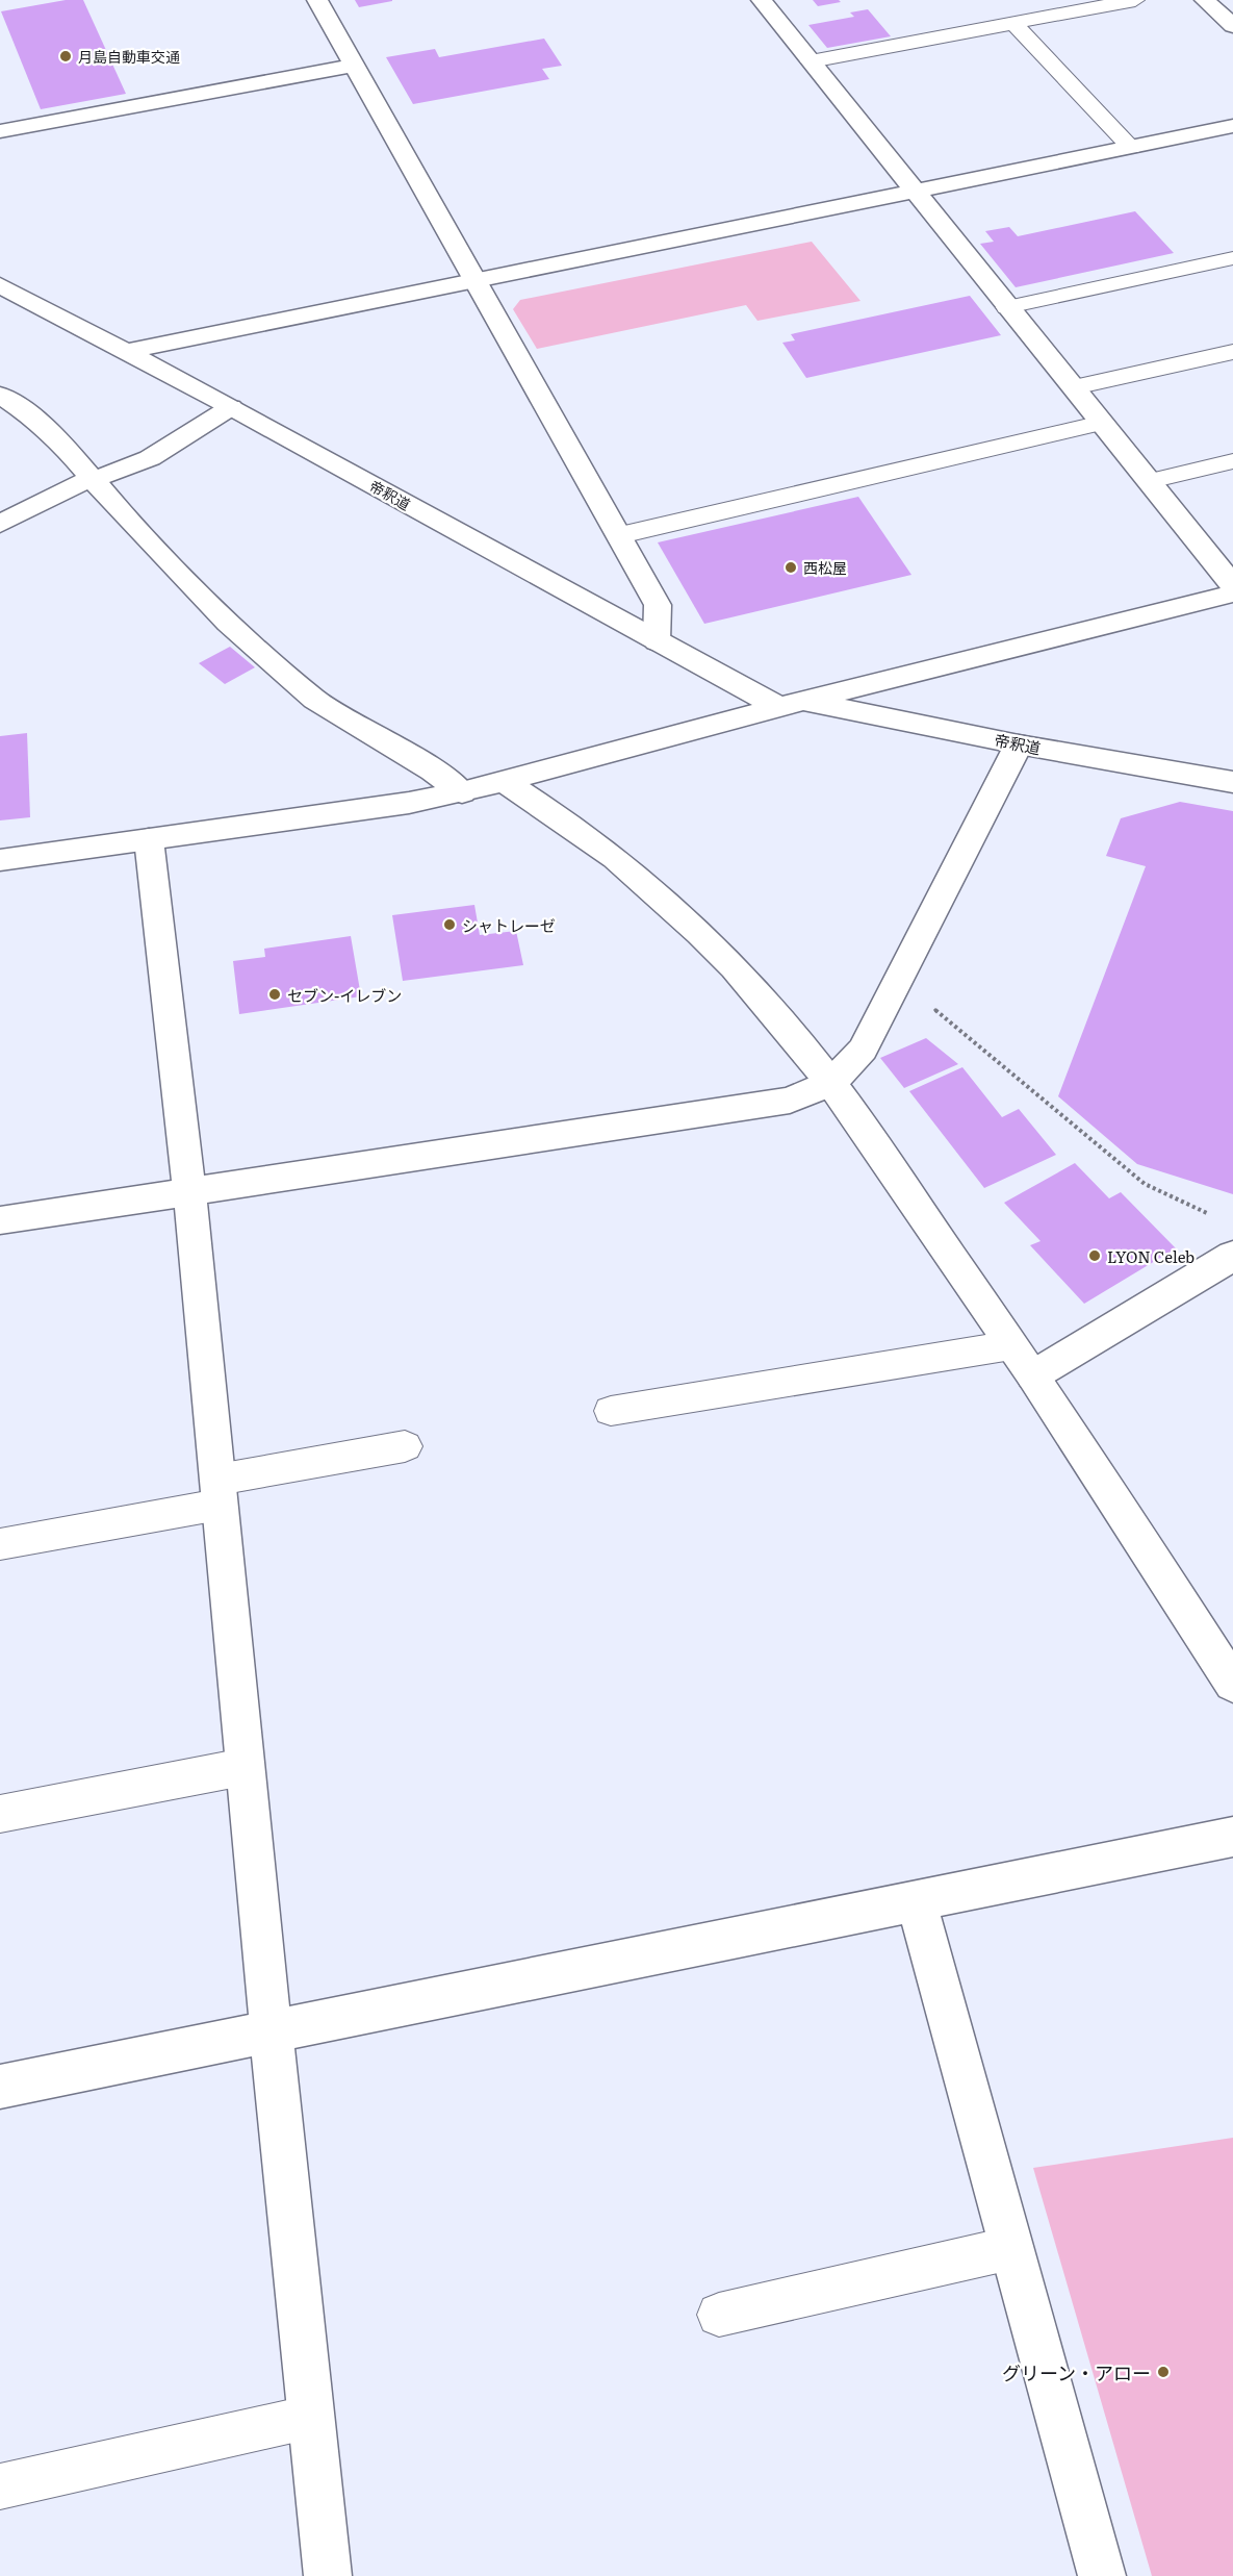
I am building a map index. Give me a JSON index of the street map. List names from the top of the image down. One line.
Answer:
{"streets":{"street":["帝釈道"]},"places":["月島自動車交通","西松屋","シャトレーゼ","セブン-イレブン","LYON Celeb","グリーン・アロー"]}
